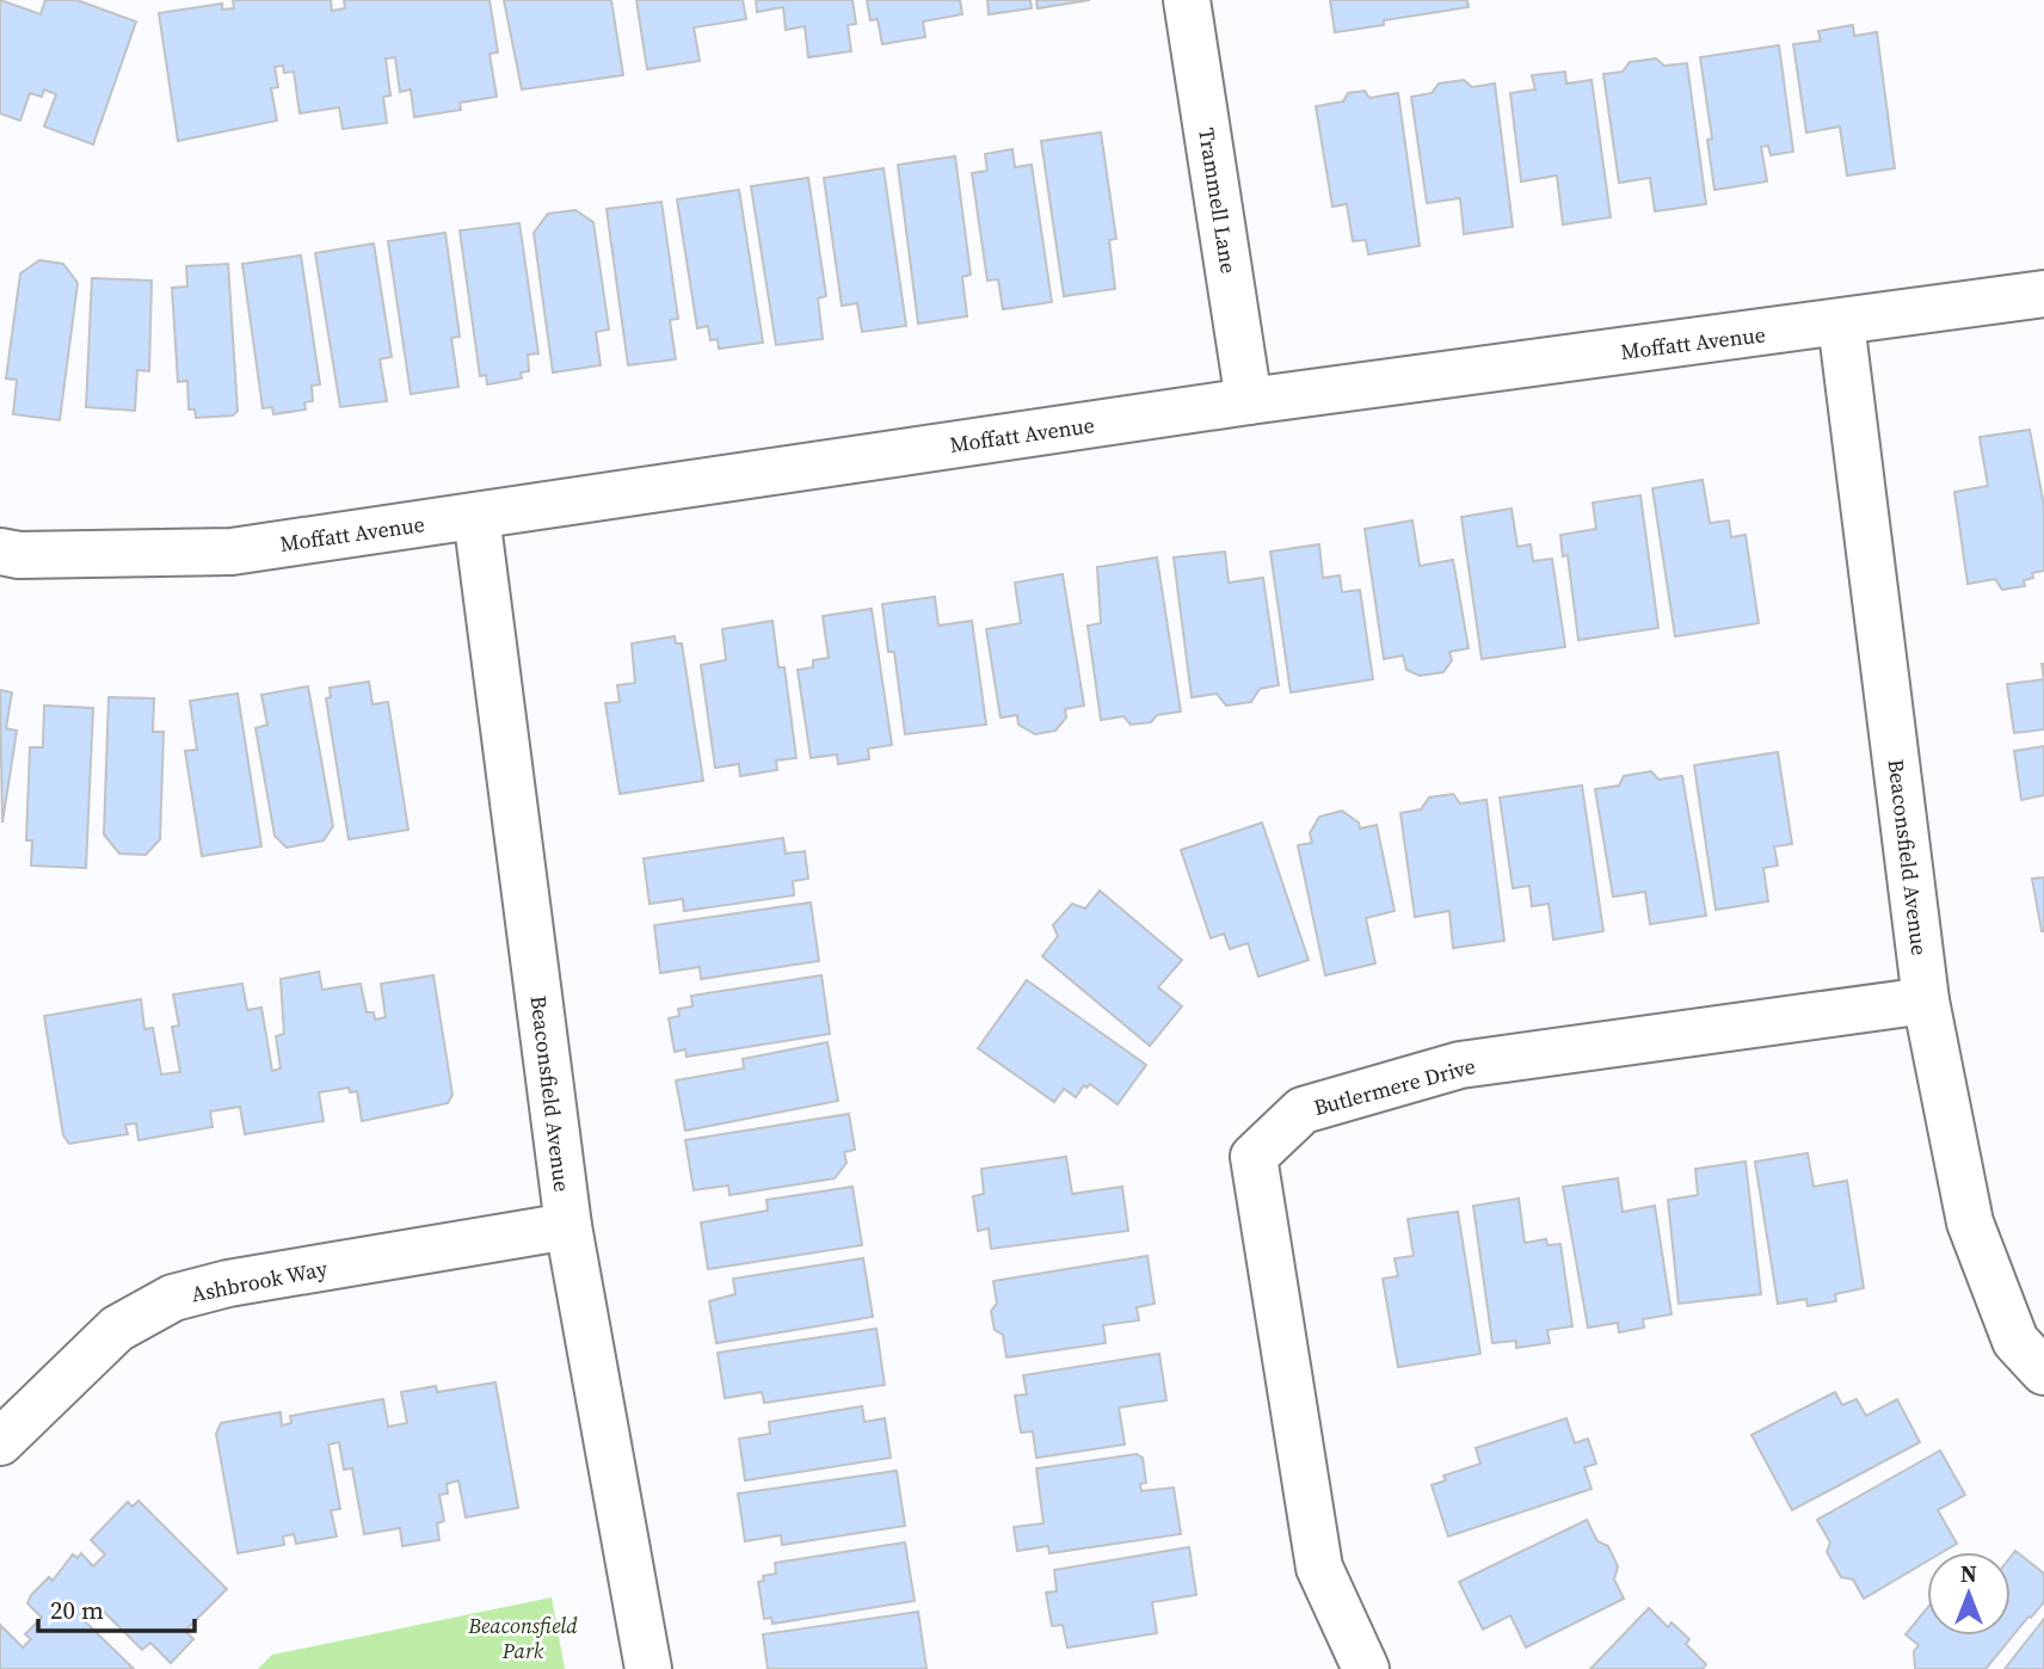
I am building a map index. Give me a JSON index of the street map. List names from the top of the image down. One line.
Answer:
{"streets":{"street":["Trammell Lane","Moffatt Avenue","Beaconsfield Avenue","Butlermere Drive","Ashbrook Way"]},"crossings":[["Trammell Lane","Moffatt Avenue"],["Moffatt Avenue","Beaconsfield Avenue"],["Beaconsfield Avenue","Butlermere Drive"],["Beaconsfield Avenue","Ashbrook Way"]],"parks":["Beaconsfield Park"],"scale_bar":"20 m","north":"top"}
